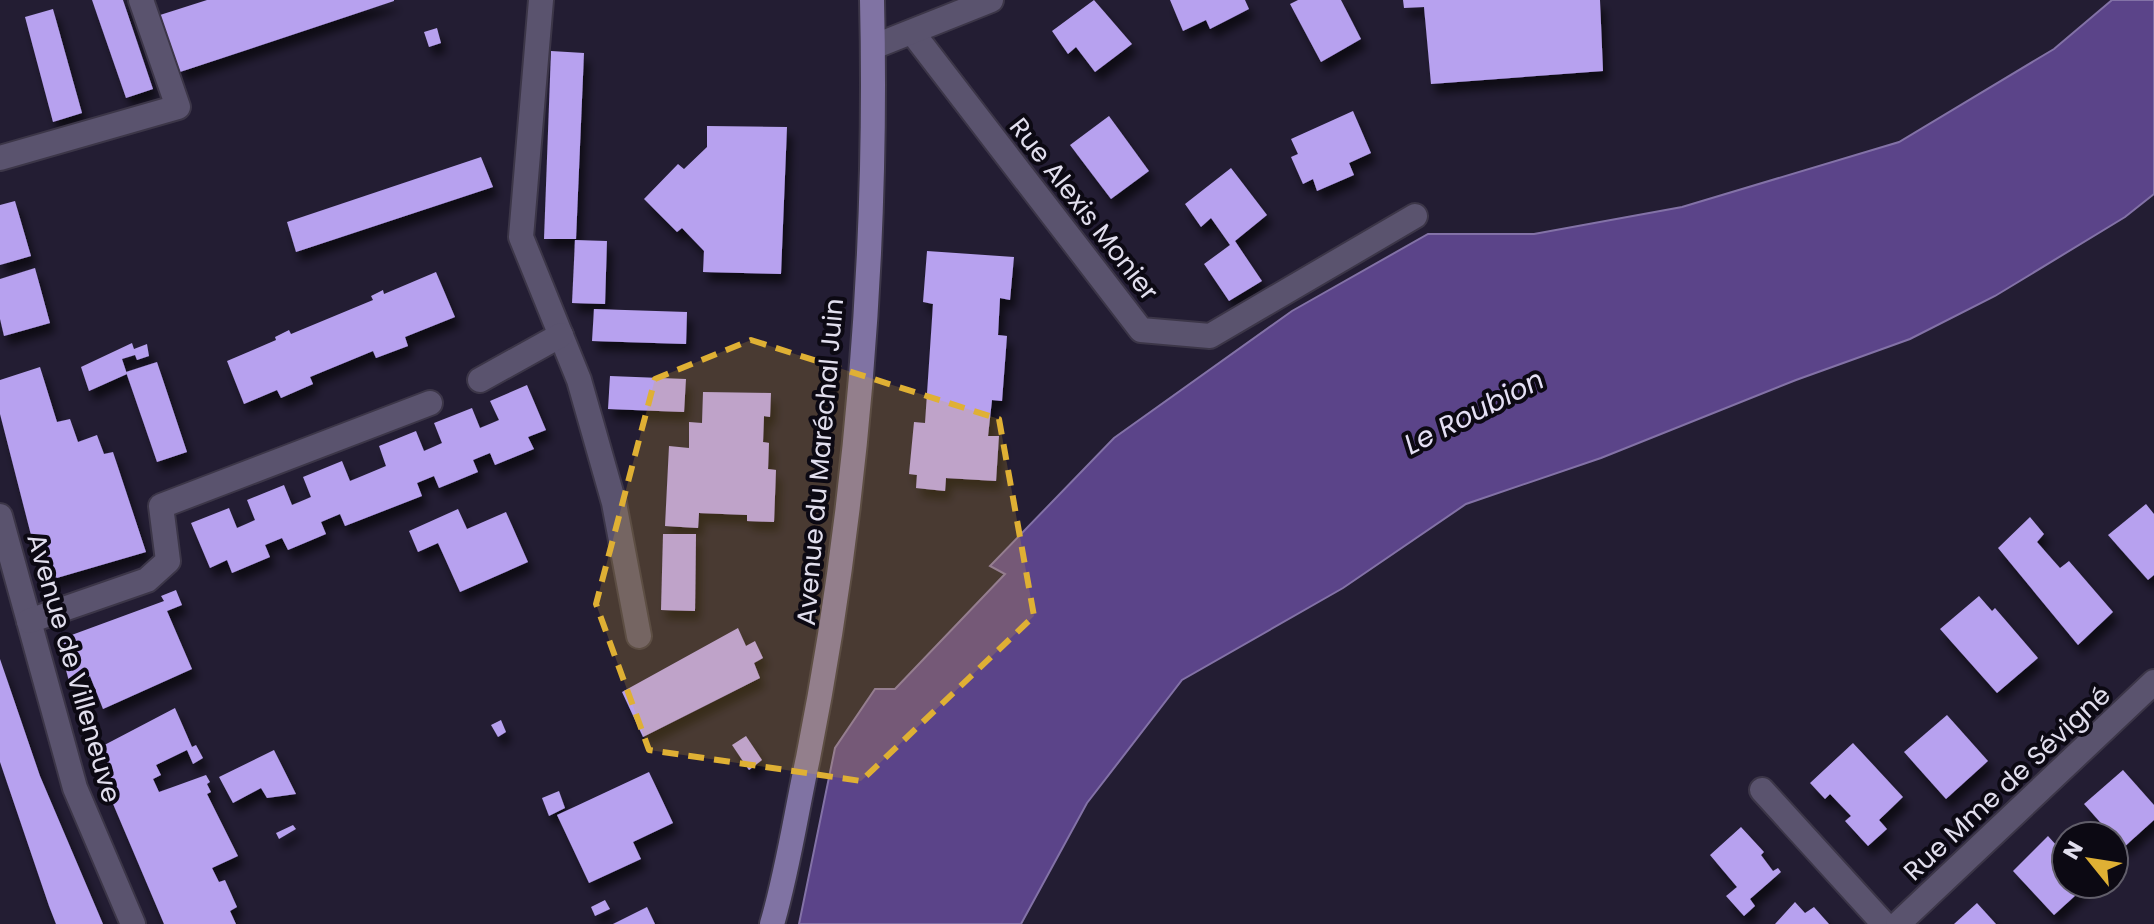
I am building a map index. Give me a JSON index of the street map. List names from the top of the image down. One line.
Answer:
{"streets":{"main road":["Avenue du Maréchal Juin"],"street":["Rue Alexis Monier","Avenue de Villeneuve","Rue Mme de Sévigné"]},"water":["Le Roubion"],"north":"top left"}
